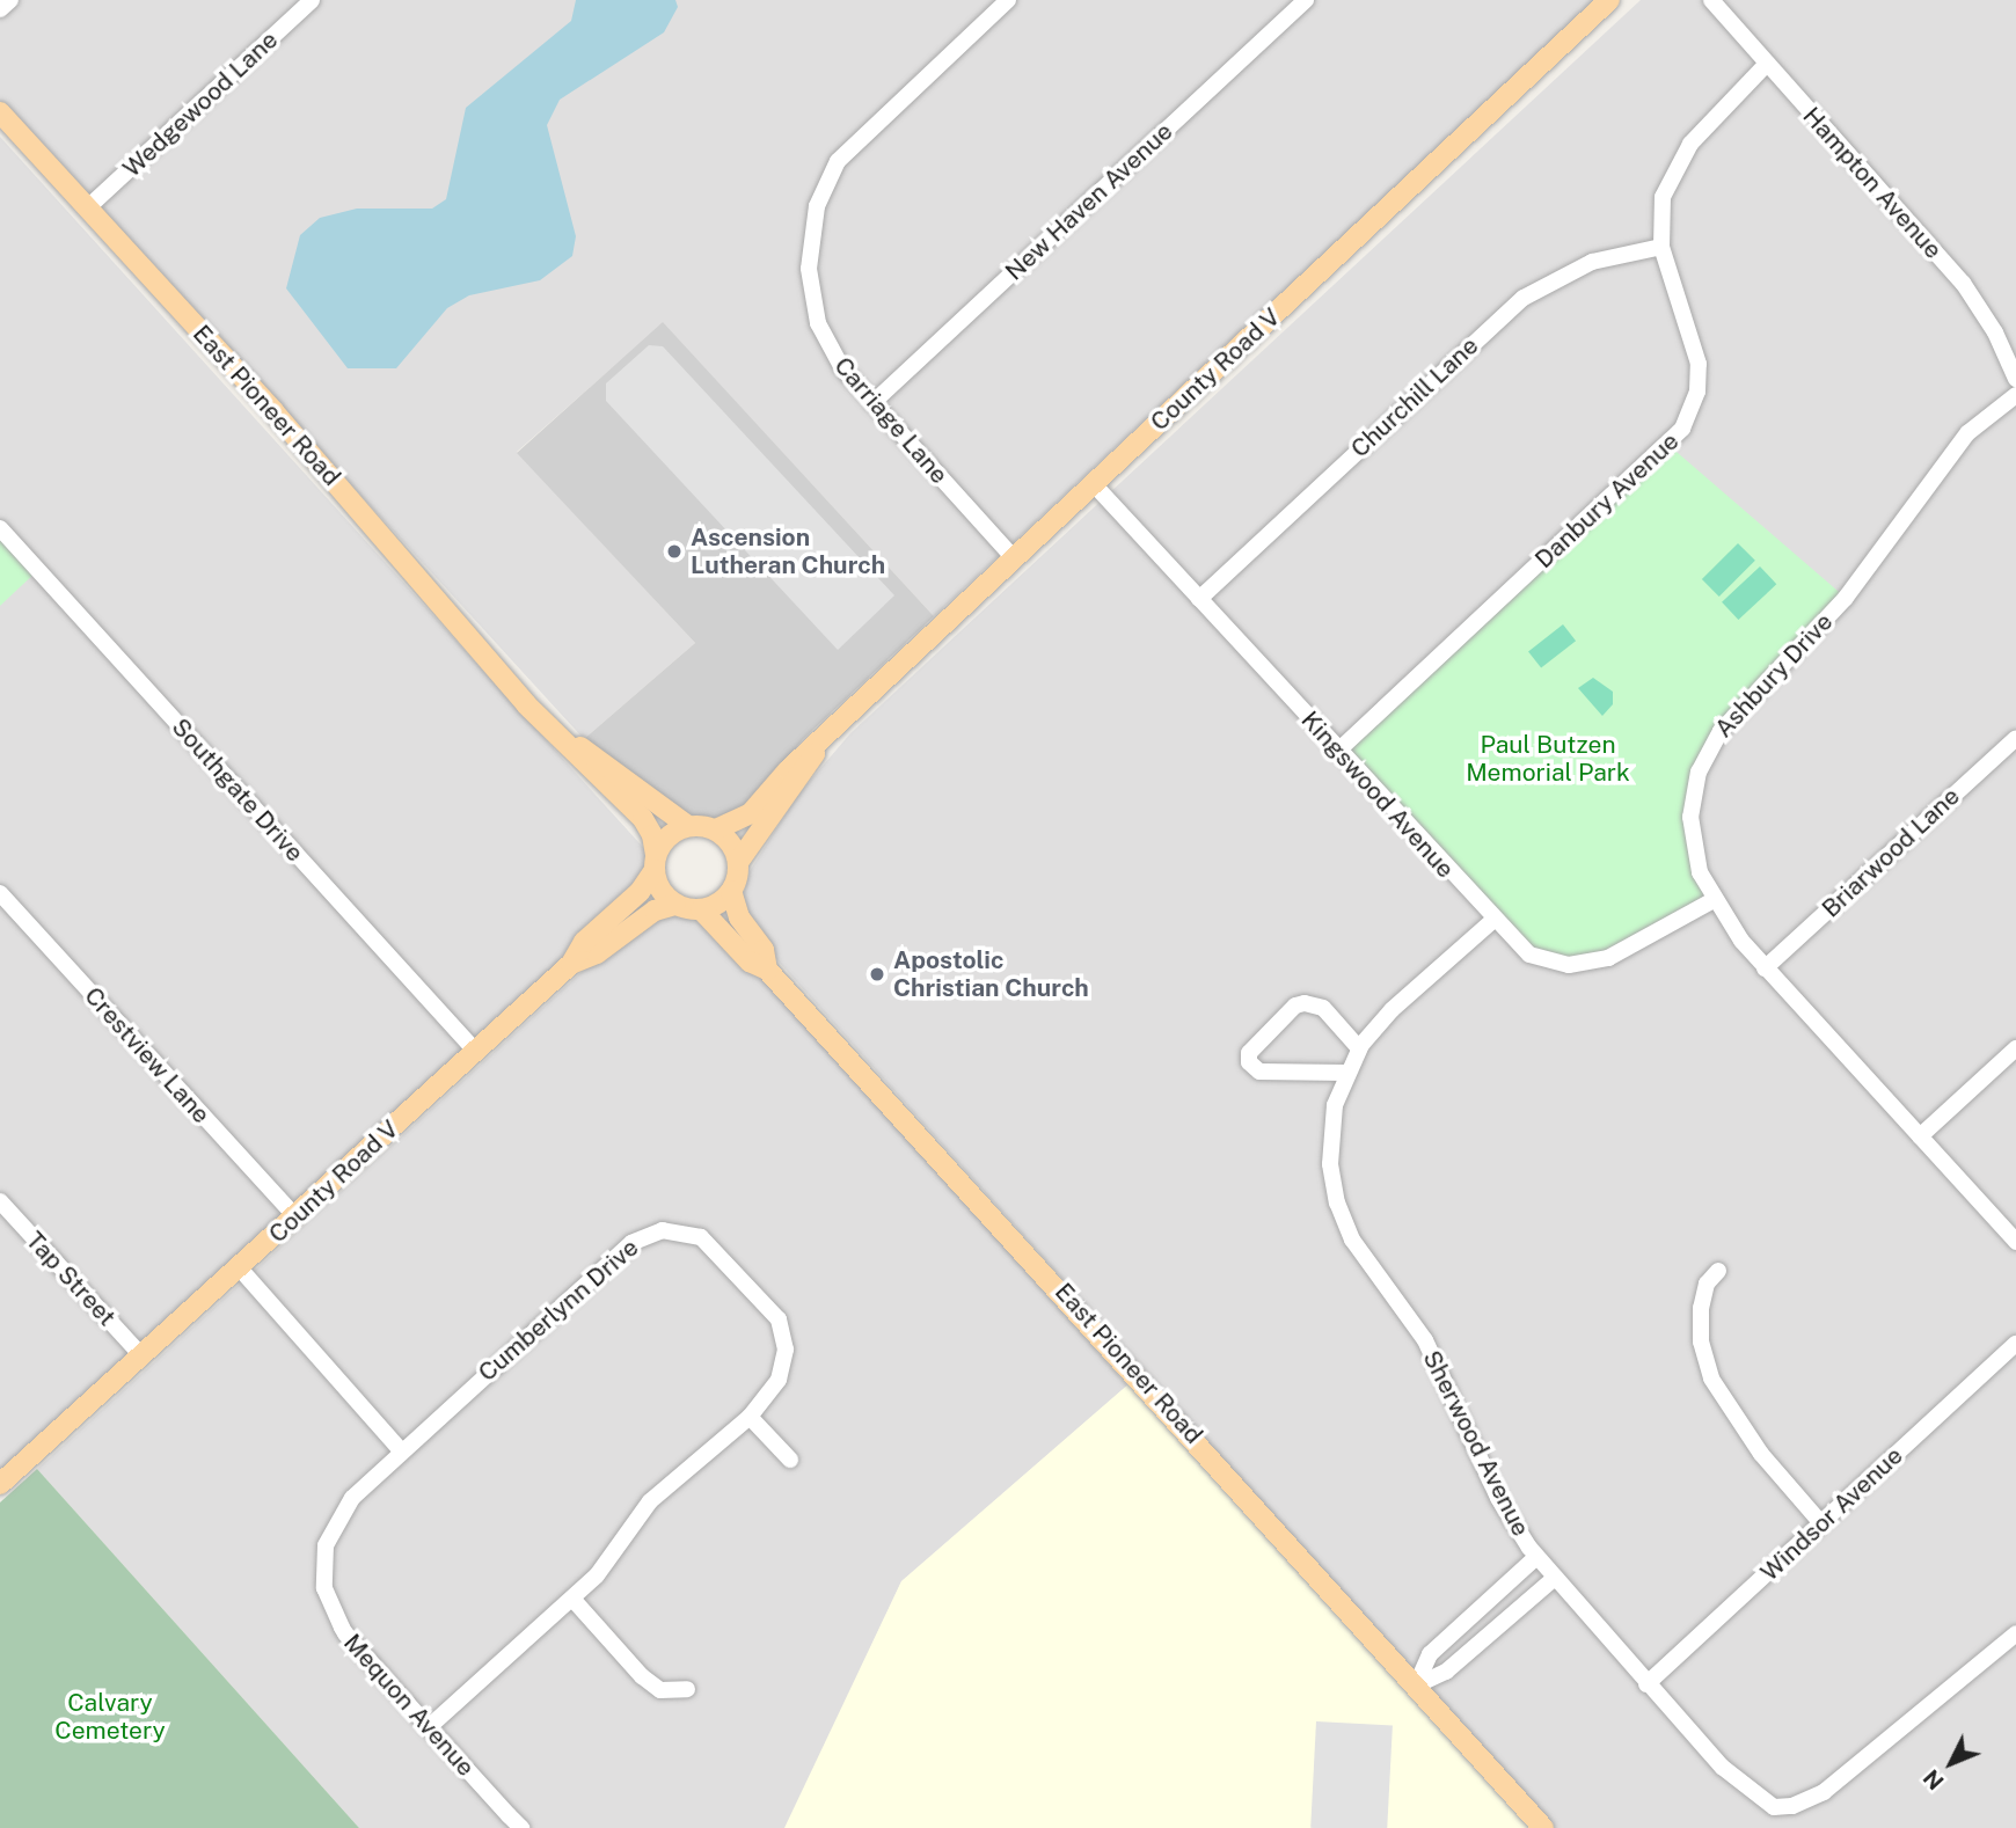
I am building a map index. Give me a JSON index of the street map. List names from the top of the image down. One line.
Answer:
{"streets":{"main road":["County Road V","East Pioneer Road"],"street":["Wedgewood Lane","Hampton Avenue","New Haven Avenue","Churchill Lane","Carriage Lane","Danbury Avenue","Ashbury Drive","Southgate Drive","Kingswood Avenue","Briarwood Lane","Crestview Lane","Tap Street","Cumberlynn Drive","Sherwood Avenue","Windsor Avenue","Mequon Avenue"]},"crossings":[["Wedgewood Lane","East Pioneer Road"],["Hampton Avenue","Danbury Avenue"],["New Haven Avenue","Carriage Lane"],["County Road V","East Pioneer Road"],["County Road V","Carriage Lane"],["County Road V","Southgate Drive"],["County Road V","Kingswood Avenue"],["County Road V","Crestview Lane"],["County Road V","Tap Street"],["Churchill Lane","Danbury Avenue"],["Churchill Lane","Kingswood Avenue"],["Danbury Avenue","Kingswood Avenue"],["Ashbury Drive","Kingswood Avenue"],["Ashbury Drive","Briarwood Lane"],["Kingswood Avenue","Sherwood Avenue"],["Cumberlynn Drive","Mequon Avenue"],["Sherwood Avenue","Windsor Avenue"]],"parks":["Paul Butzen Memorial Park","Calvary Cemetery"],"places":["Ascension Lutheran Church","Apostolic Christian Church"],"north":"bottom left"}
